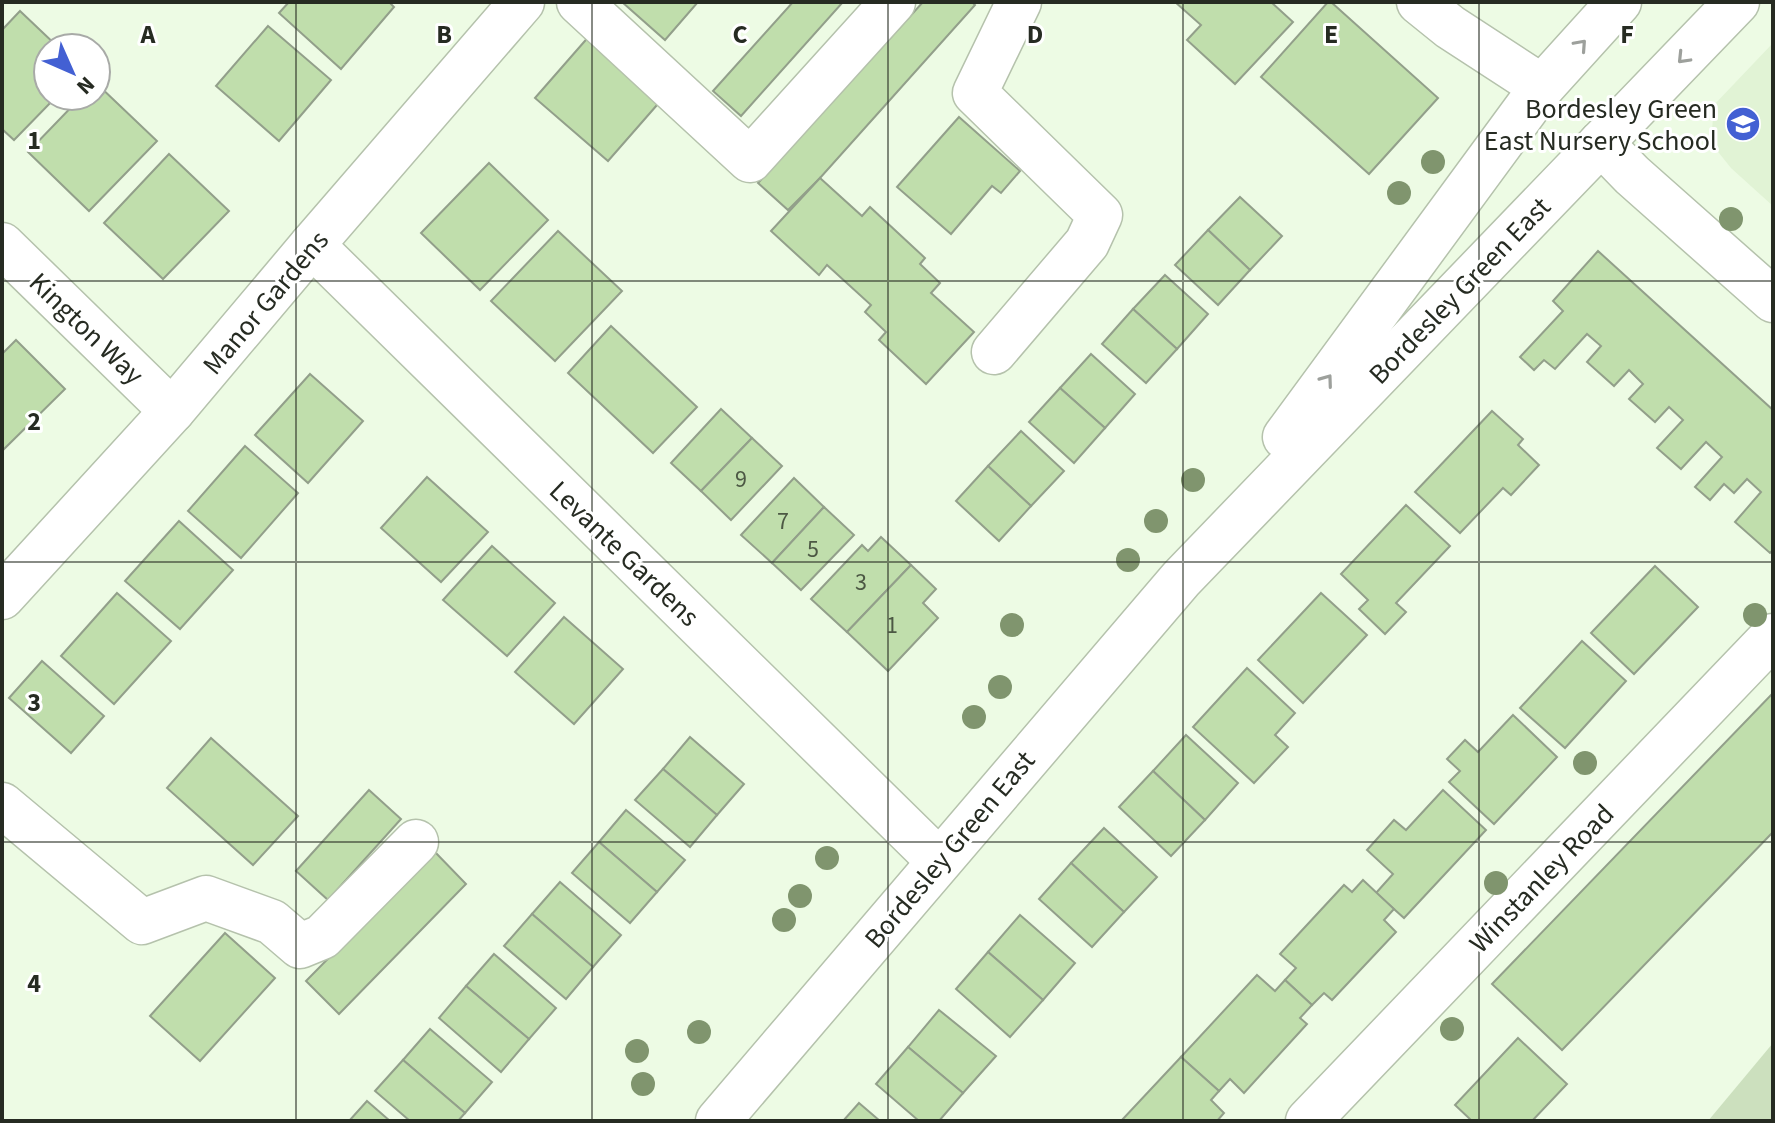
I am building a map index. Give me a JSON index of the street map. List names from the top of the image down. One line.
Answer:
{"streets":{"street":["Bordesley Green East","Manor Gardens","Kington Way","Levante Gardens","Winstanley Road"]},"crossings":[["Bordesley Green East","Levante Gardens"],["Manor Gardens","Kington Way"],["Manor Gardens","Levante Gardens"]],"places":{"school or university":["Bordesley Green East Nursery School"]},"house_numbers":["9","7","5","3","1"],"north":"bottom right","grid":{"columns":["A","B","C","D","E","F"],"rows":["1","2","3","4"]}}
